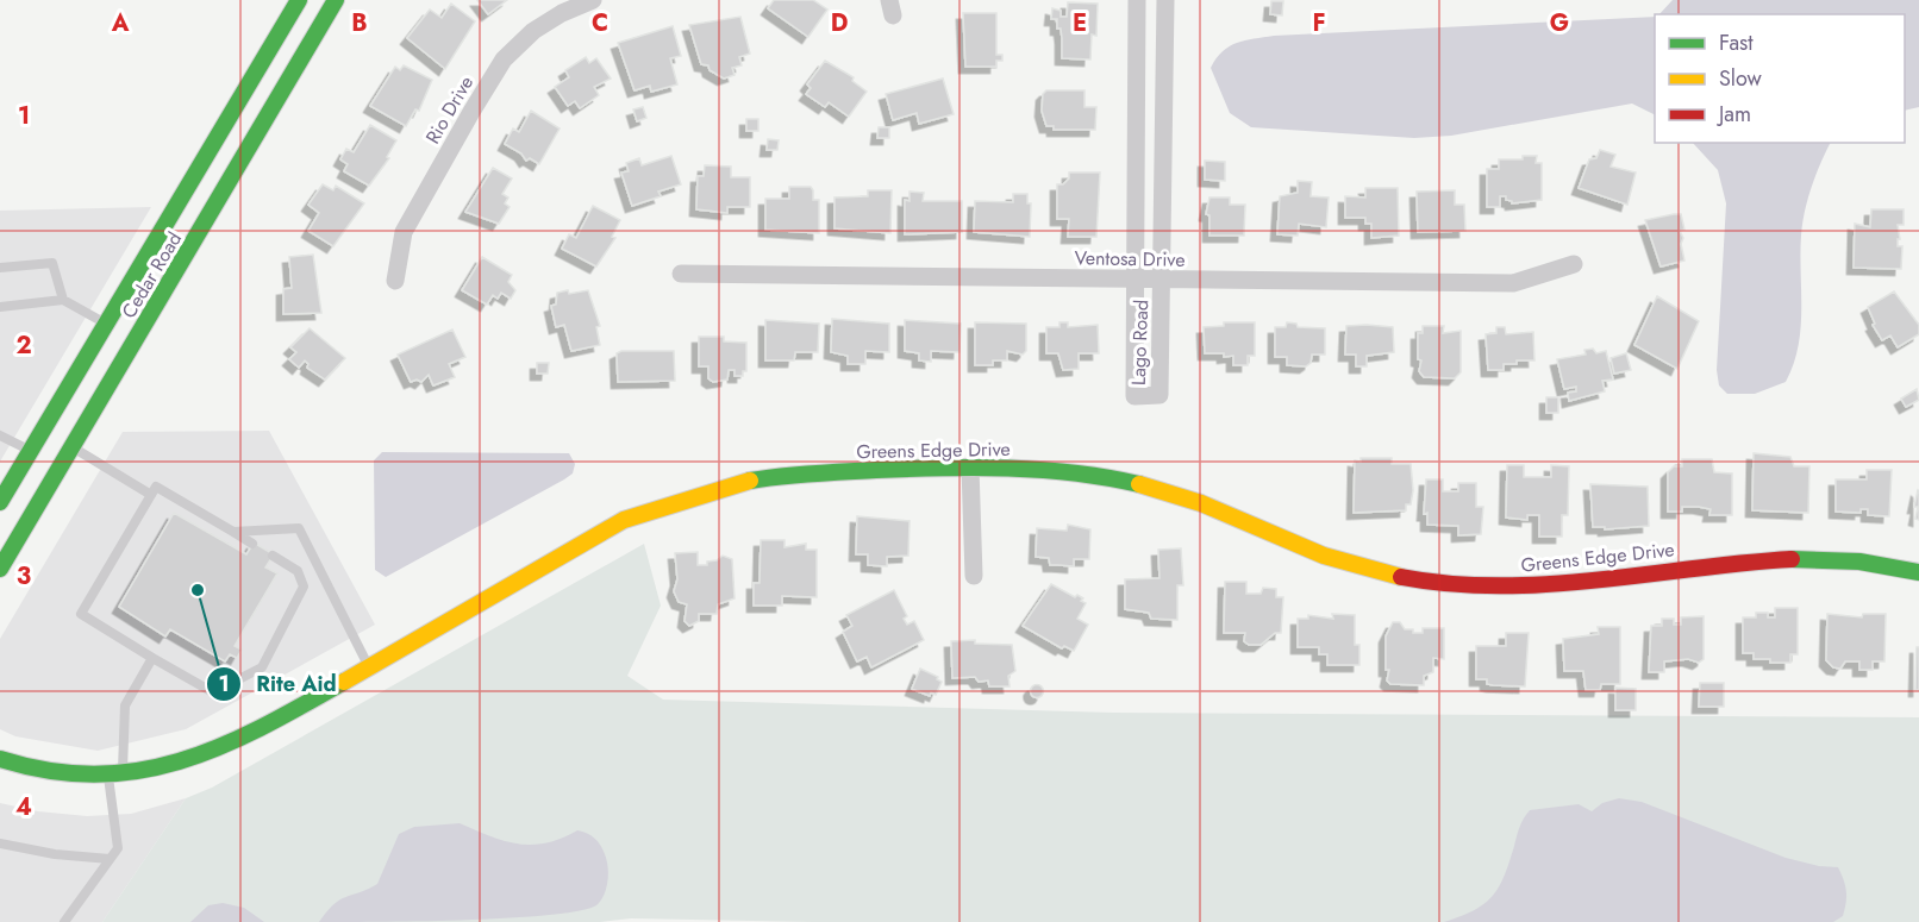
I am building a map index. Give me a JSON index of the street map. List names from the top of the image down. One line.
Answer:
{"streets":{"street":["Rio Drive","Ventosa Drive","Cedar Road","Lago Road","Greens Edge Drive"]},"crossings":[["Ventosa Drive","Lago Road"]],"places":["Rite Aid"],"legend":["Fast","Slow","Jam"],"grid":{"columns":["A","B","C","D","E","F","G"],"rows":["1","2","3","4"]}}
